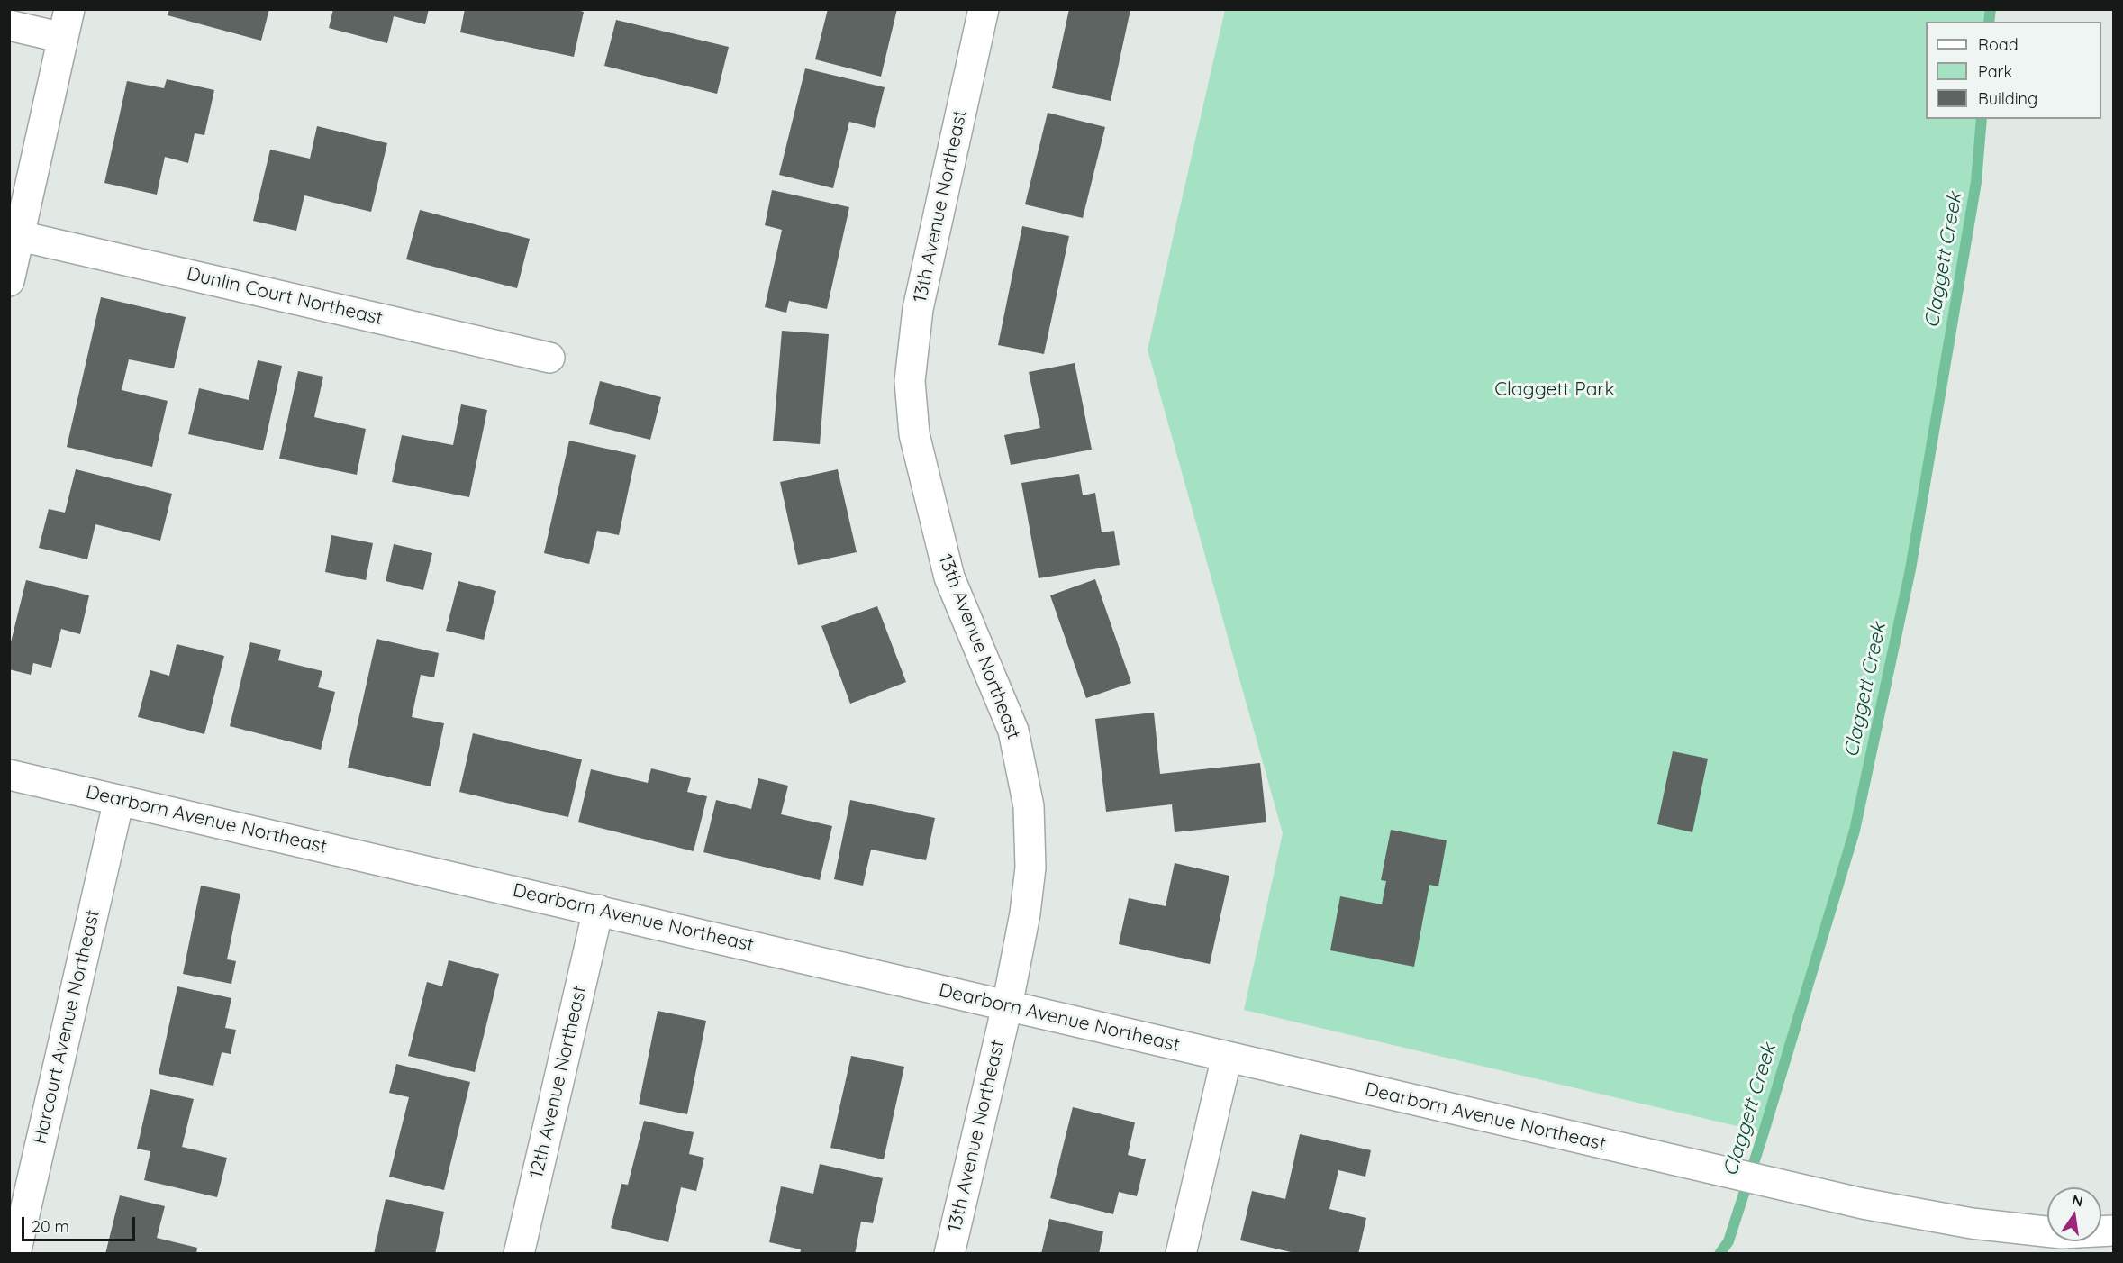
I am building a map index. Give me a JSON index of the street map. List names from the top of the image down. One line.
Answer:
{"streets":{"street":["13th Avenue Northeast","Dunlin Court Northeast","Dearborn Avenue Northeast","Harcourt Avenue Northeast","12th Avenue Northeast"]},"crossings":[["13th Avenue Northeast","Dearborn Avenue Northeast"],["Dearborn Avenue Northeast","Harcourt Avenue Northeast"],["Dearborn Avenue Northeast","12th Avenue Northeast"]],"water":["Claggett Creek"],"parks":["Claggett Park"],"legend":["Road","Park","Building"],"scale_bar":"20 m","north":"top"}
